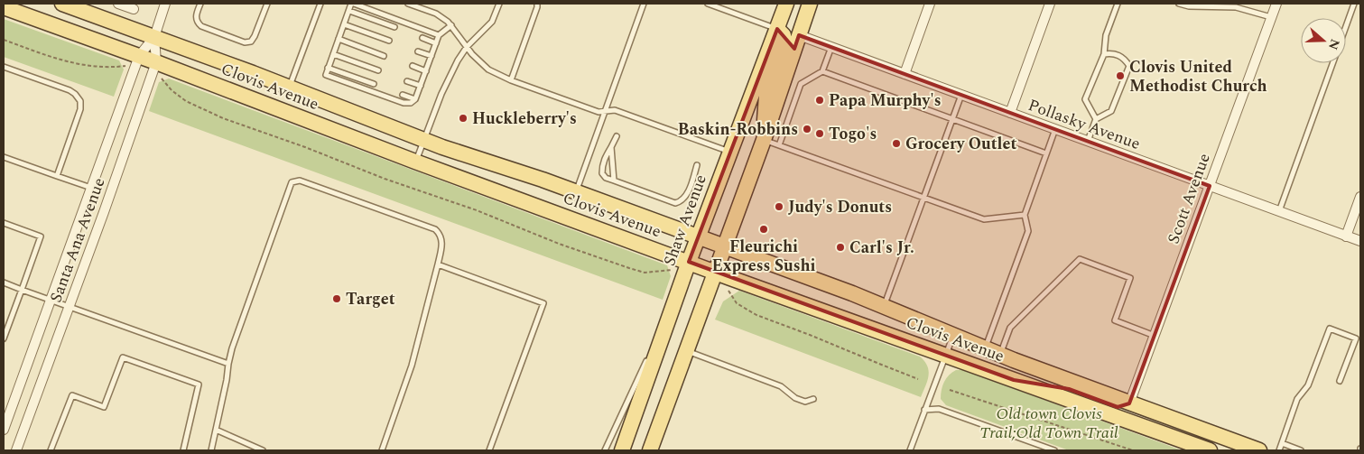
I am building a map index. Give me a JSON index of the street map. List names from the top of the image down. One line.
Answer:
{"streets":{"main road":["Clovis Avenue","Shaw Avenue"],"street":["Pollasky Avenue","Scott Avenue","Santa Ana Avenue"]},"crossings":[["Clovis Avenue","Scott Avenue"],["Clovis Avenue","Shaw Avenue"],["Clovis Avenue","Santa Ana Avenue"],["Pollasky Avenue","Scott Avenue"]],"parks":["Old town Clovis Trail;Old Town Trail"],"places":["Clovis United Methodist Church","Papa Murphy's","Huckleberry's","Baskin-Robbins","Togo's","Grocery Outlet","Judy's Donuts","Fleurichi Express Sushi","Carl's Jr.","Target"],"north":"right"}
